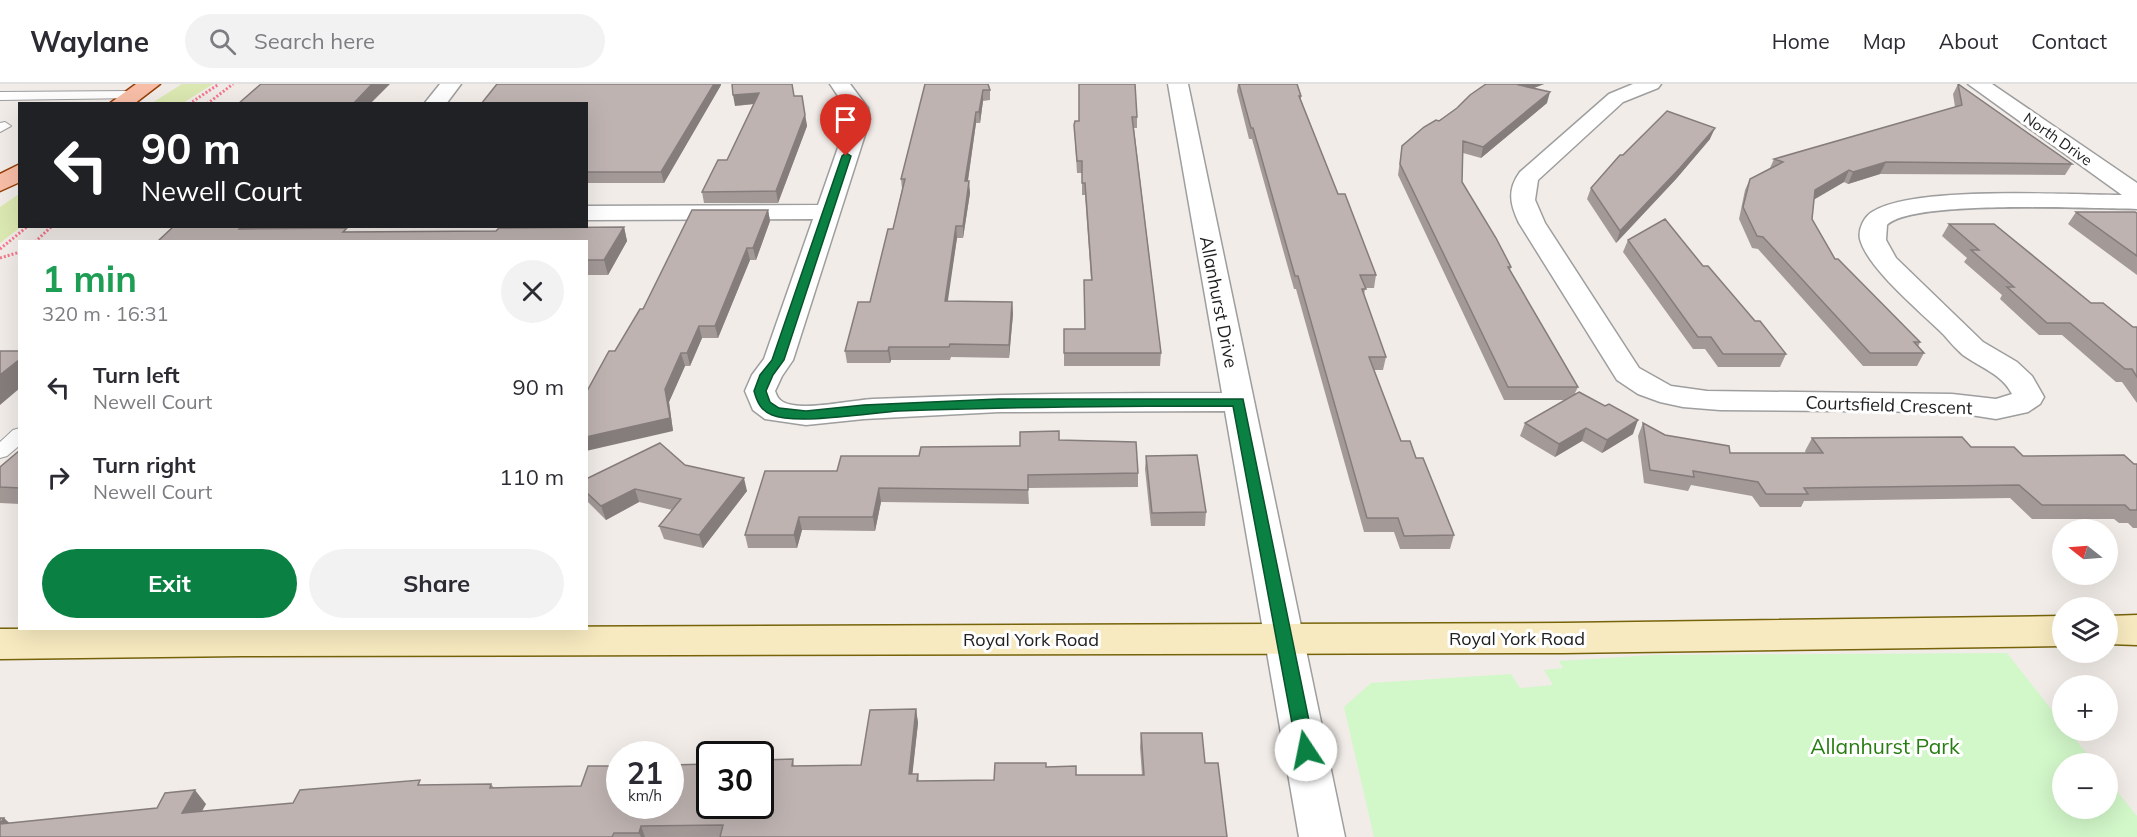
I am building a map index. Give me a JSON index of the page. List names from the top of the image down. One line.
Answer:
{"streets":{"main road":["Royal York Road"],"street":["North Drive","Allanhurst Drive","Courtsfield Crescent"]},"crossings":[["Allanhurst Drive","Royal York Road"]],"parks":["Allanhurst Park"],"north":"left","page":{"header":"Waylane","search":"Search here","nav":["Home","Map","About","Contact"],"turn":["90 m","Newell Court"],"heading":["1 min","320 m · 16:31"],"list":[{"name":"Turn left","note":"Newell Court","value":"90 m"},{"name":"Turn right","note":"Newell Court","value":"110 m"}],"map_buttons":["+","−"],"buttons":["Exit","Share"],"speed":"21 km/h","limit":"30"}}
